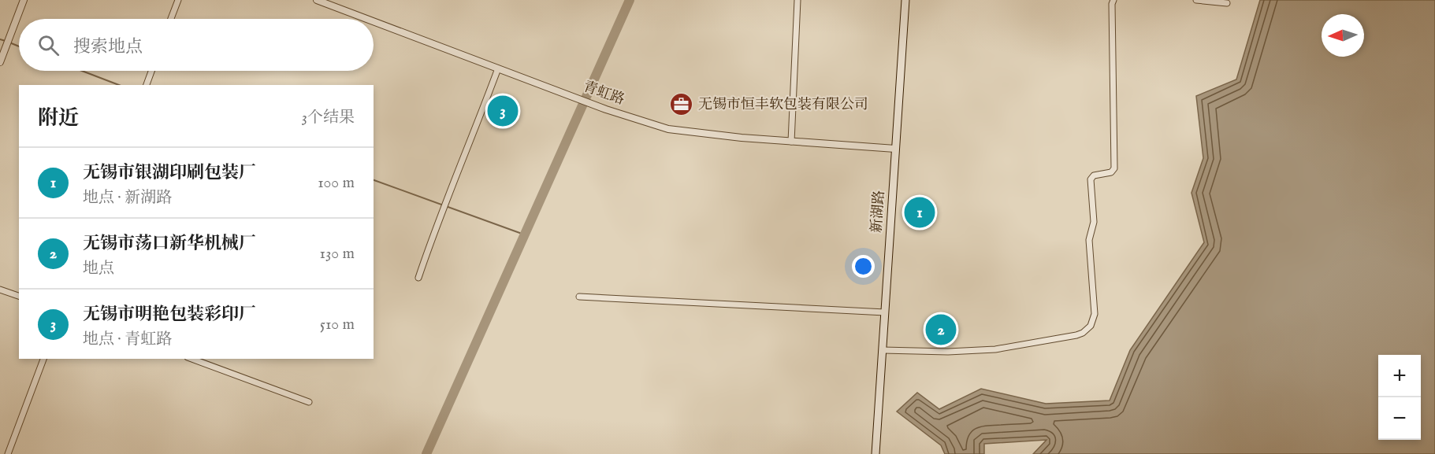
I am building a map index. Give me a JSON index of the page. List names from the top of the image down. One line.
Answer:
{"streets":{"main road":["新湖路"],"street":["青虹路"]},"crossings":[["青虹路","新湖路"]],"places":{"office":["无锡市恒丰软包装有限公司"]},"north":"left","page":{"search":"搜索地点","heading":["附近","3个结果"],"pins":["3","1","2"],"list":[{"mark":"1","name":"无锡市银湖印刷包装厂","note":"地点 · 新湖路","value":"100 m"},{"mark":"2","name":"无锡市荡口新华机械厂","note":"地点","value":"130 m"},{"mark":"3","name":"无锡市明艳包装彩印厂","note":"地点 · 青虹路","value":"510 m"}],"map_buttons":["+","−"]}}
